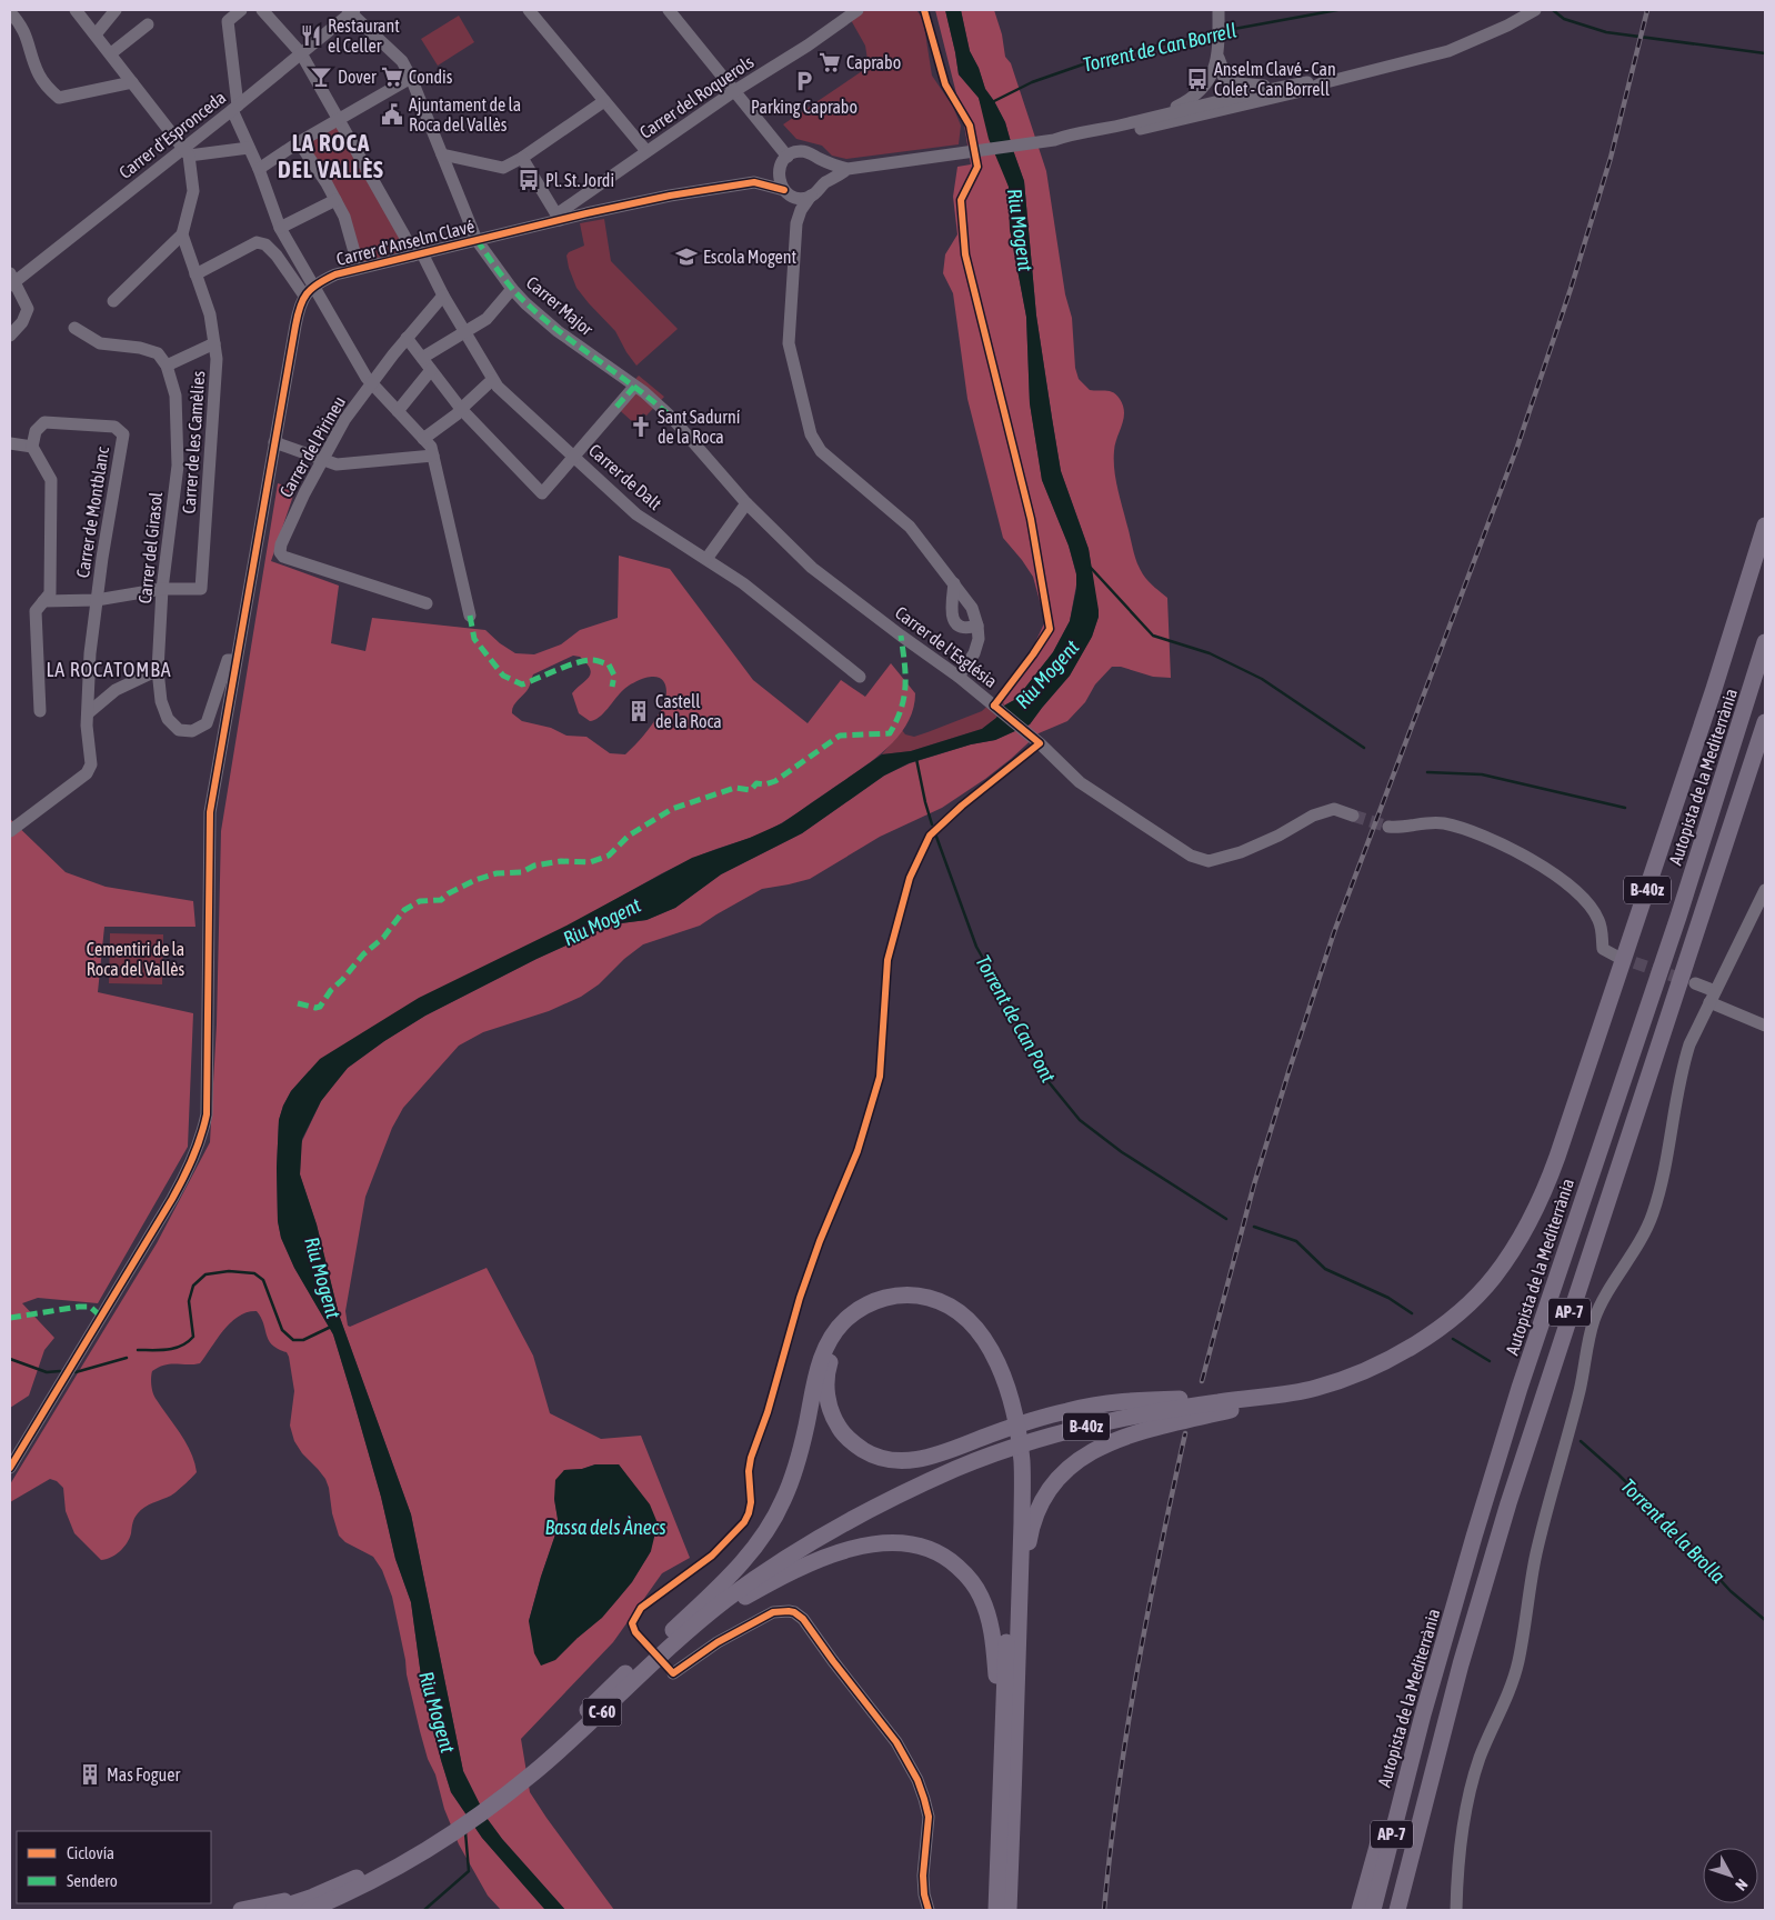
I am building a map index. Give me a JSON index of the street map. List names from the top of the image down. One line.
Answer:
{"streets":{"highway":["Autopista de la Mediterrània","B-40z","AP-7","C-60"],"street":["Carrer del Roquerols","Carrer d'Espronceda","Carrer d'Anselm Clavé","Carrer Major","Carrer de les Camèlies","Carrer del Pirineu","Carrer de Dalt","Carrer de Montblanc","Carrer del Girasol","Carrer de l'Església"]},"crossings":[["Carrer del Roquerols","Carrer d'Anselm Clavé"],["Carrer d'Espronceda","Carrer Major"],["Carrer d'Espronceda","Carrer de Dalt"],["Carrer d'Anselm Clavé","Carrer Major"],["Carrer d'Anselm Clavé","Carrer de Dalt"],["Carrer Major","Carrer de l'Església"],["Carrer de les Camèlies","Carrer de Montblanc"],["Carrer de les Camèlies","Carrer del Girasol"],["Carrer del Pirineu","Carrer de Dalt"],["B-40z","C-60"]],"districts":["LA ROCA DEL VALLÈS","LA ROCATOMBA"],"water":["Torrent de Can Borrell","Riu Mogent","Torrent de Can Pont","Bassa dels Ànecs","Torrent de la Brolla"],"parks":["Cementiri de la Roca del Vallès"],"places":{"restaurant":["Restaurant el Celler"],"supermarket":["Caprabo","Condis"],"bar":["Dover"],"bus stop":["Anselm Clavé - Can Colet - Can Borrell","Pl. St. Jordi"],"parking":["Parking Caprabo"],"public building":["Ajuntament de la Roca del Vallès"],"school or university":["Escola Mogent"],"church":["Sant Sadurní de la Roca"],"building":["Castell de la Roca","Mas Foguer"]},"legend":["Ciclovía","Sendero"],"north":"bottom right"}
